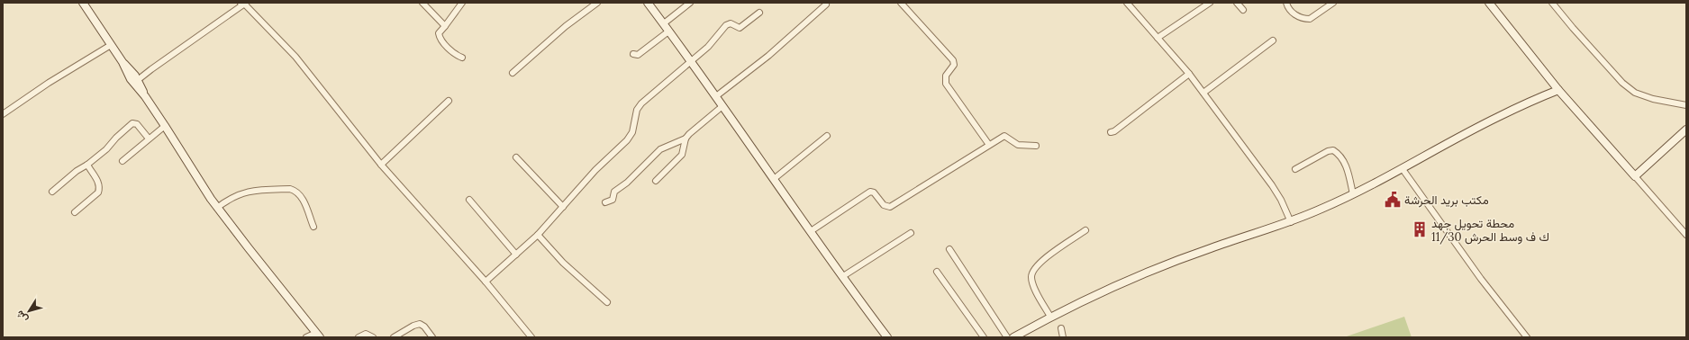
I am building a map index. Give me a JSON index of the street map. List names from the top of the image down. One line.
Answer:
{"places":{"public building":["مكتب بريد الحرشة"],"building":["محطة تحويل جهد 11/30 ك ف وسط الحرش"]},"north":"bottom left"}
